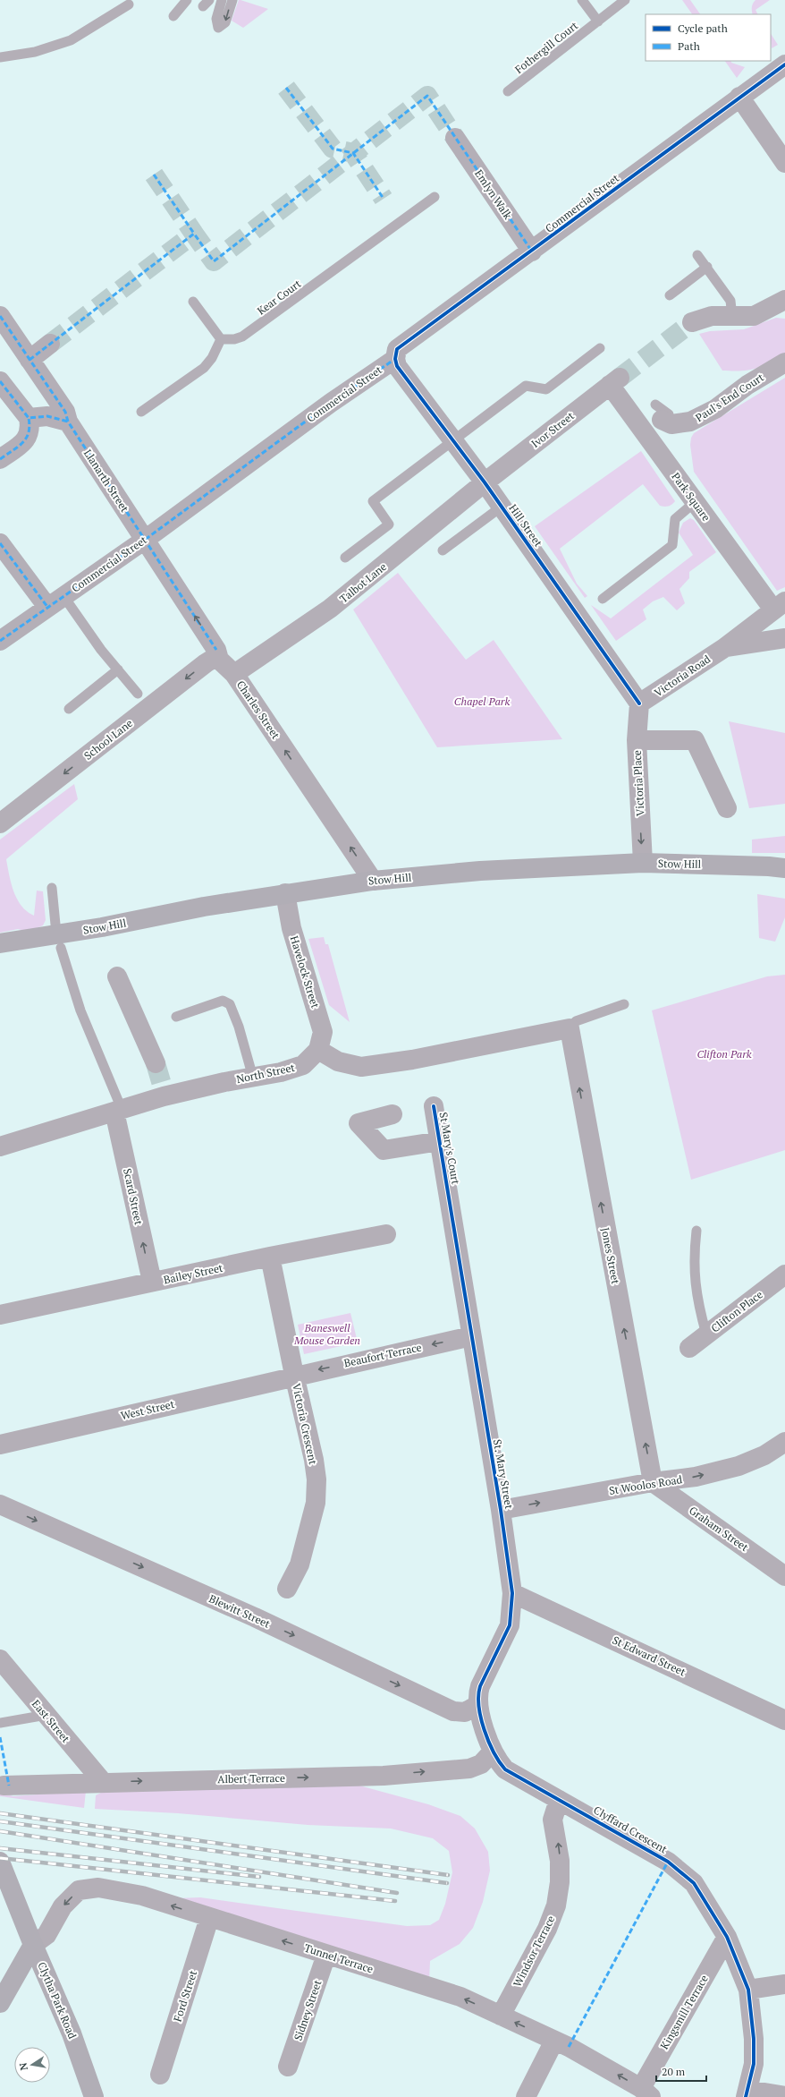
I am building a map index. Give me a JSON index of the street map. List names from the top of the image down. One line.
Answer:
{"streets":{"street":["Emlyn Walk","Commercial Street","Paul's End Court","Ivor Street","Llanarth Street","Park Square","Hill Street","Talbot Lane","Victoria Road","Charles Street","School Lane","Victoria Place","Stow Hill","Havelock Street","North Street","St Mary's Court","Scard Street","Jones Street","Bailey Street","Clifton Place","Beaufort Terrace","West Street","Victoria Crescent","St. Mary Street","St Woolos Road","Graham Street","Blewitt Street","St Edward Street","East Street","Albert Terrace","Clyffard Crescent","Windsor Terrace","Tunnel Terrace","Ford Street","Clytha Park Road","Sidney Street","Kingsmill Terrace"],"lane":["Fothergill Court","Kear Court"]},"crossings":[["Emlyn Walk","Commercial Street"],["Commercial Street","Llanarth Street"],["Commercial Street","Hill Street"],["Commercial Street","Charles Street"],["Ivor Street","Park Square"],["Ivor Street","Hill Street"],["Ivor Street","Talbot Lane"],["Llanarth Street","Charles Street"],["Park Square","Victoria Road"],["Hill Street","Talbot Lane"],["Hill Street","Victoria Road"],["Hill Street","Victoria Place"],["Talbot Lane","Charles Street"],["Victoria Road","Victoria Place"],["Charles Street","School Lane"],["Charles Street","Stow Hill"],["Victoria Place","Stow Hill"],["Stow Hill","Havelock Street"],["Havelock Street","North Street"],["North Street","Scard Street"],["St Mary's Court","St. Mary Street"],["Scard Street","Bailey Street"],["Jones Street","St Woolos Road"],["Jones Street","Graham Street"],["Bailey Street","Victoria Crescent"],["Beaufort Terrace","West Street"],["Beaufort Terrace","Victoria Crescent"],["Beaufort Terrace","St. Mary Street"],["West Street","Victoria Crescent"],["St. Mary Street","St Woolos Road"],["St. Mary Street","Blewitt Street"],["St. Mary Street","St Edward Street"],["St. Mary Street","Albert Terrace"],["St. Mary Street","Clyffard Crescent"],["St Woolos Road","Graham Street"],["East Street","Albert Terrace"],["Albert Terrace","Clyffard Crescent"],["Clyffard Crescent","Windsor Terrace"],["Clyffard Crescent","Kingsmill Terrace"],["Windsor Terrace","Tunnel Terrace"],["Tunnel Terrace","Ford Street"],["Tunnel Terrace","Clytha Park Road"],["Tunnel Terrace","Sidney Street"],["Tunnel Terrace","Kingsmill Terrace"]],"one_way":["Charles Street","School Lane","Victoria Place","Scard Street","Jones Street","Beaufort Terrace","St Woolos Road","Blewitt Street","Albert Terrace","Windsor Terrace","Tunnel Terrace"],"parks":["Chapel Park","Clifton Park","Baneswell Mouse Garden"],"legend":["Cycle path","Path"],"scale_bar":"20 m","north":"left"}
